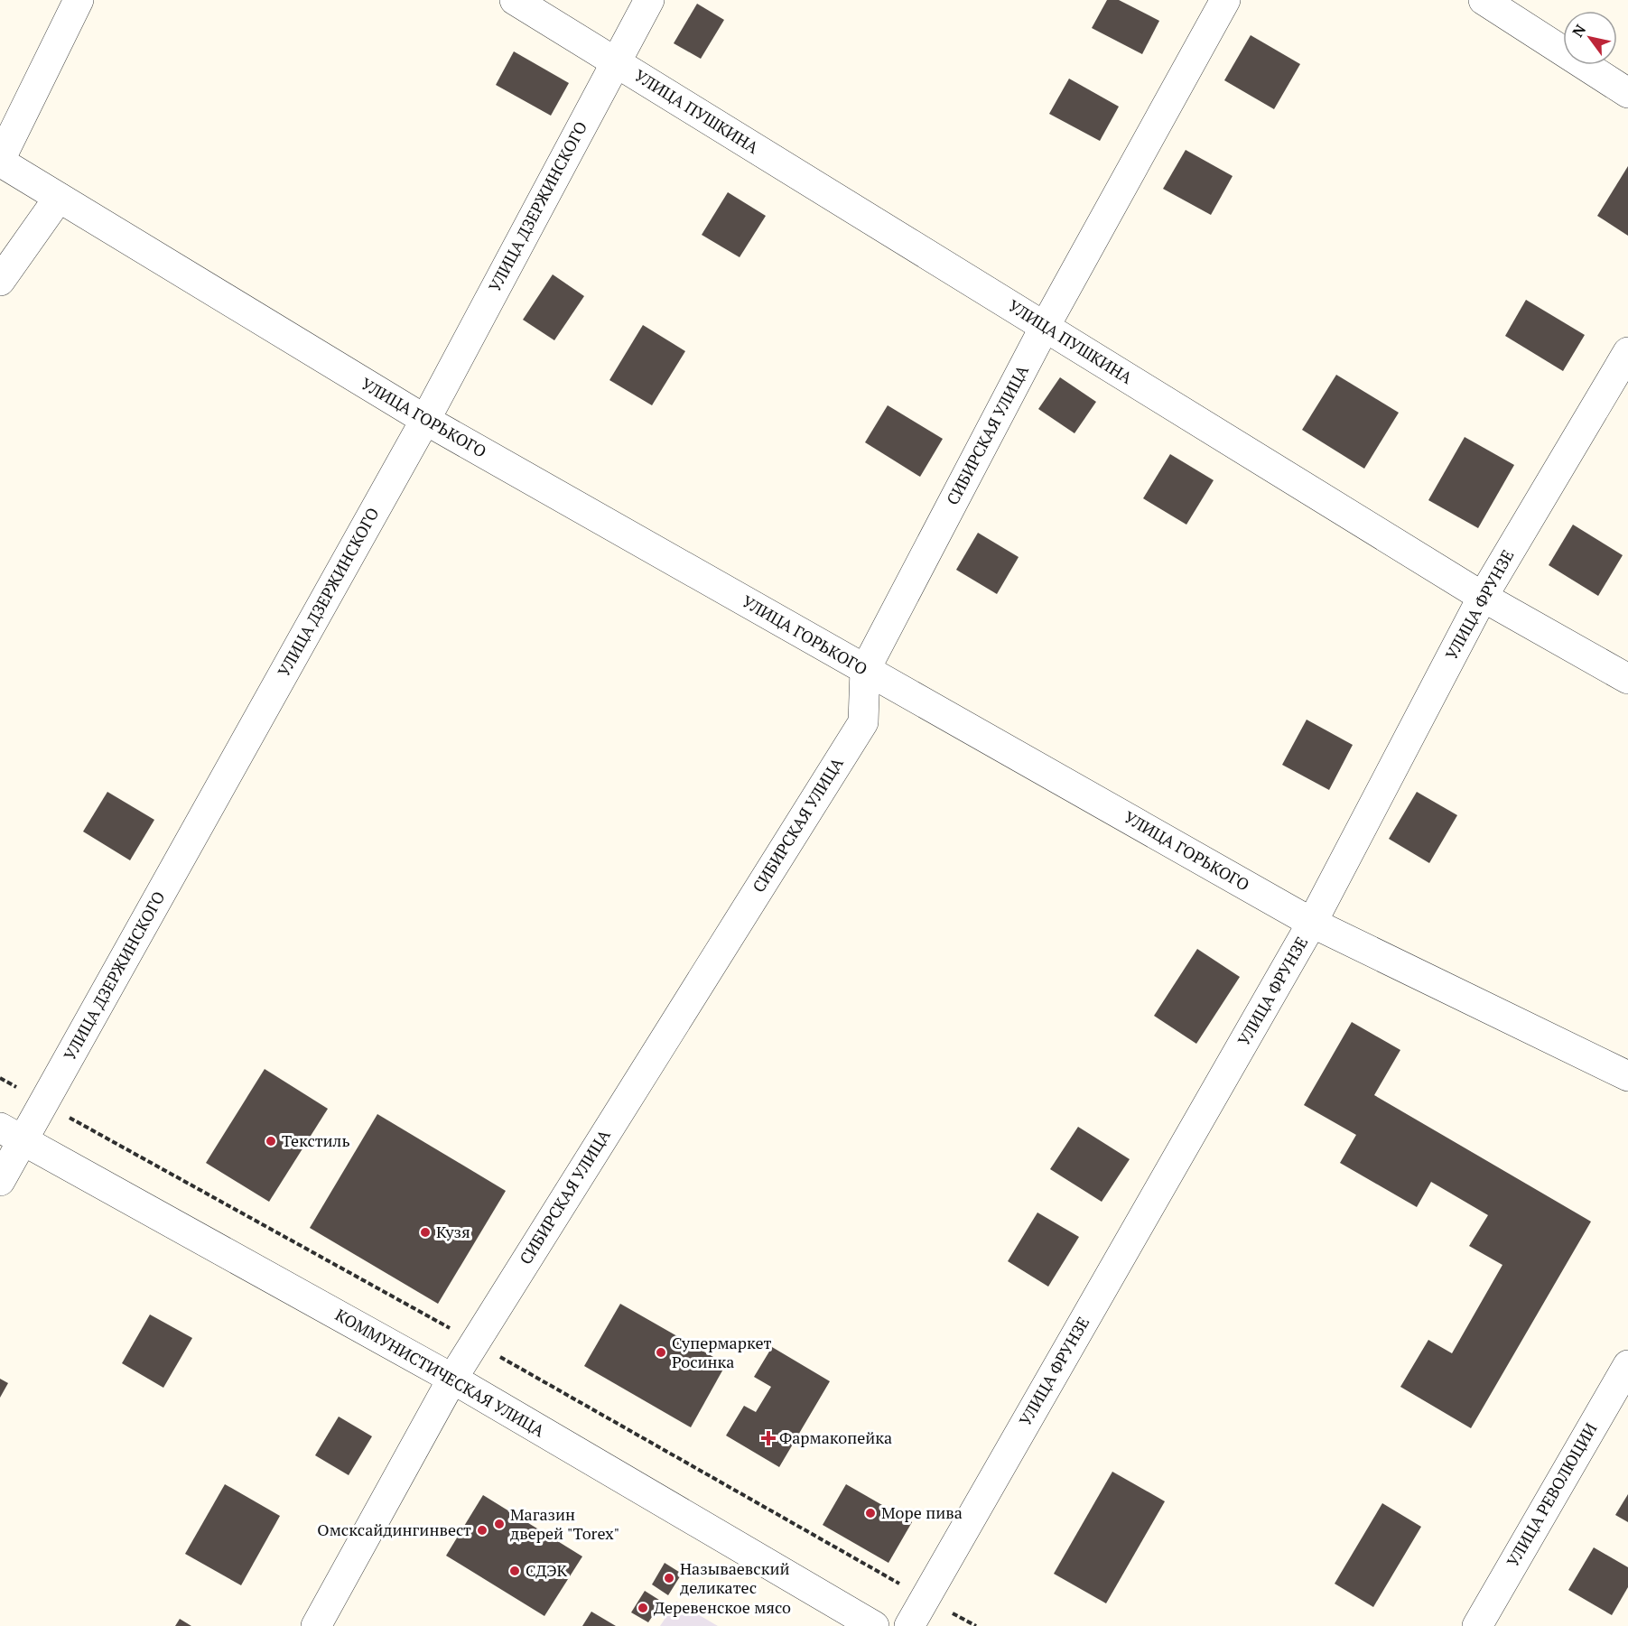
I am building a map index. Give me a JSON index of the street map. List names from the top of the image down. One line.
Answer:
{"streets":{"street":["УЛИЦА ПУШКИНА","УЛИЦА ДЗЕРЖИНСКОГО","УЛИЦА ГОРЬКОГО","СИБИРСКАЯ УЛИЦА","УЛИЦА ФРУНЗЕ","КОММУНИСТИЧЕСКАЯ УЛИЦА","УЛИЦА РЕВОЛЮЦИИ"]},"crossings":[["УЛИЦА ПУШКИНА","УЛИЦА ДЗЕРЖИНСКОГО"],["УЛИЦА ПУШКИНА","СИБИРСКАЯ УЛИЦА"],["УЛИЦА ПУШКИНА","УЛИЦА ФРУНЗЕ"],["УЛИЦА ДЗЕРЖИНСКОГО","УЛИЦА ГОРЬКОГО"],["УЛИЦА ДЗЕРЖИНСКОГО","КОММУНИСТИЧЕСКАЯ УЛИЦА"],["УЛИЦА ГОРЬКОГО","СИБИРСКАЯ УЛИЦА"],["УЛИЦА ГОРЬКОГО","УЛИЦА ФРУНЗЕ"],["СИБИРСКАЯ УЛИЦА","КОММУНИСТИЧЕСКАЯ УЛИЦА"]],"places":{"other":["Текстиль","Кузя","Супермаркет Росинка","Море пива","Магазин дверей \"Torex\"","Омсксайдингинвест","СДЭК","Называевский деликатес","Деревенское мясо"],"health":["Фармакопейка"]},"north":"top left"}
